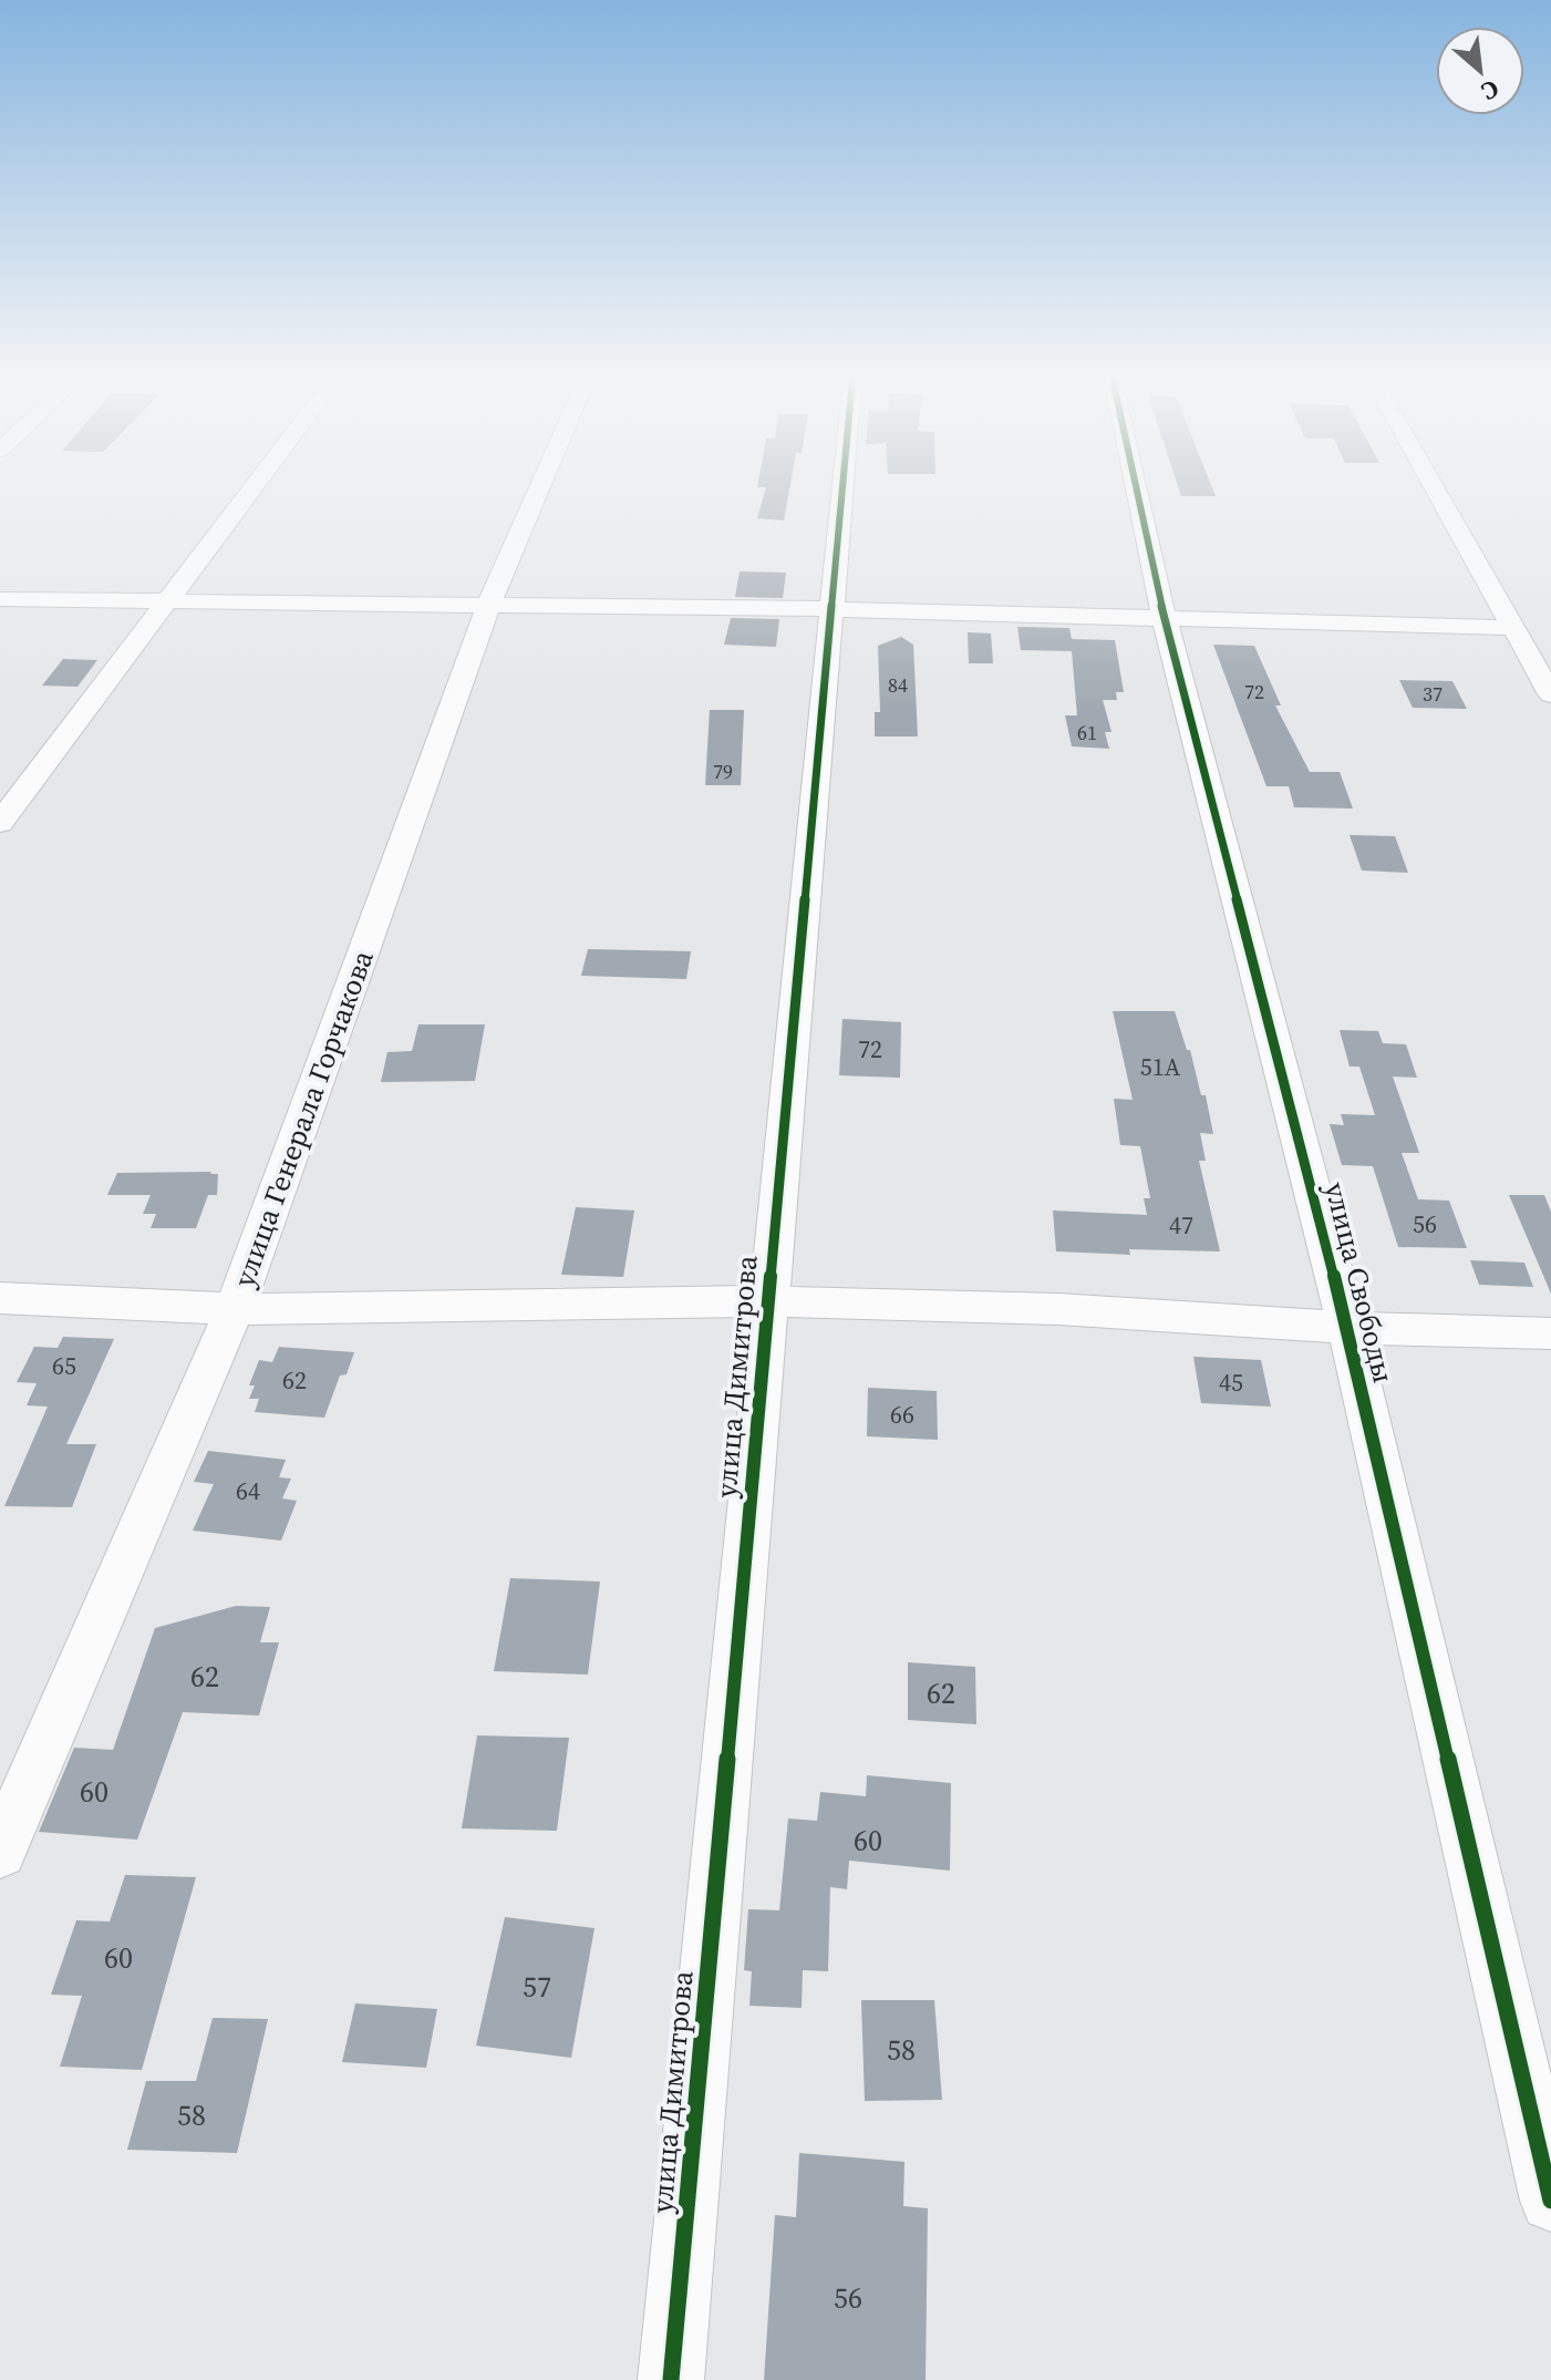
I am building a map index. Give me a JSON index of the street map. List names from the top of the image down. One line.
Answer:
{"streets":{"street":["улица Генерала Горчакова","улица Свободы","улица Димитрова"]},"house_numbers":["84","72","37","61","79","72","51А","56","47","65","62","45","66","64","62","62","60","60","60","57","58","58","56"],"north":"bottom right"}
